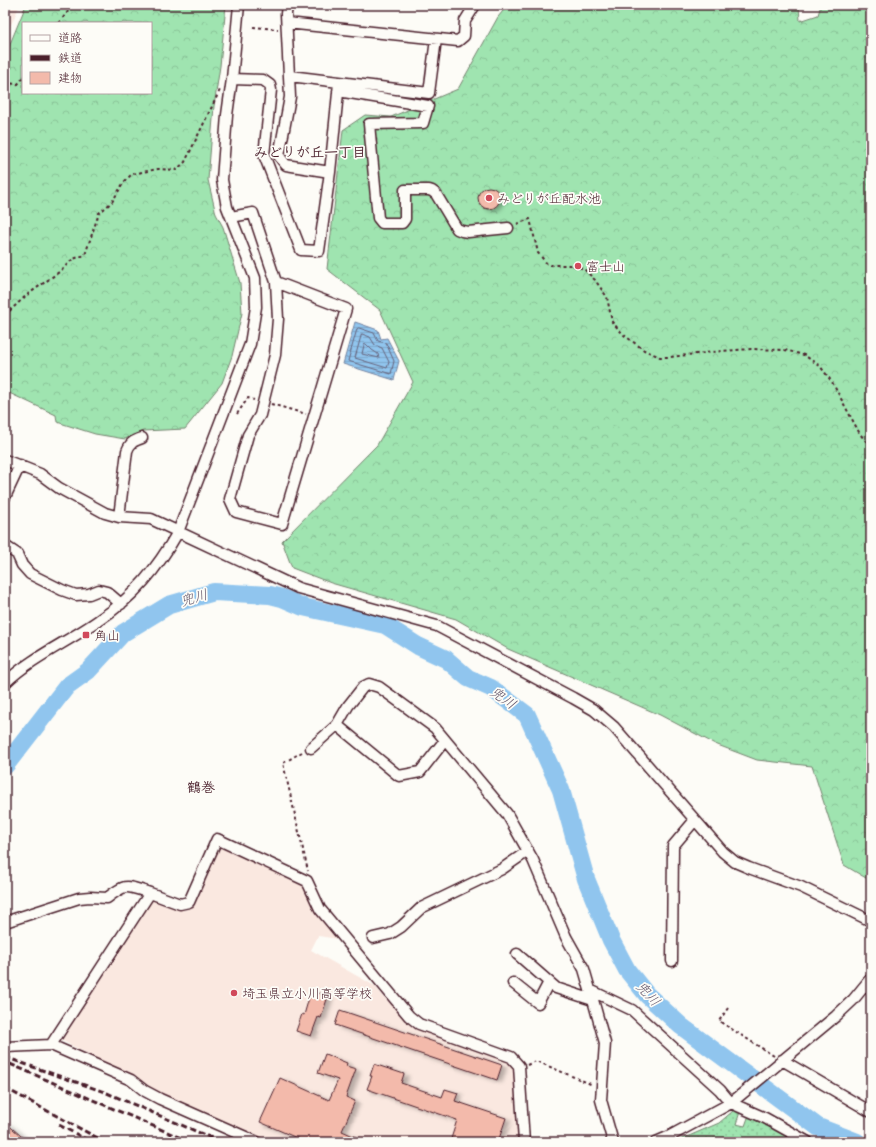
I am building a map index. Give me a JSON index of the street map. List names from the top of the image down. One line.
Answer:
{"districts":["みどりが丘一丁目","鶴巻"],"water":["兜川"],"places":{"other":["みどりが丘配水池","富士山","埼玉県立小川高等学校"],"transit":["角山"]},"legend":["道路","鉄道","建物"]}
